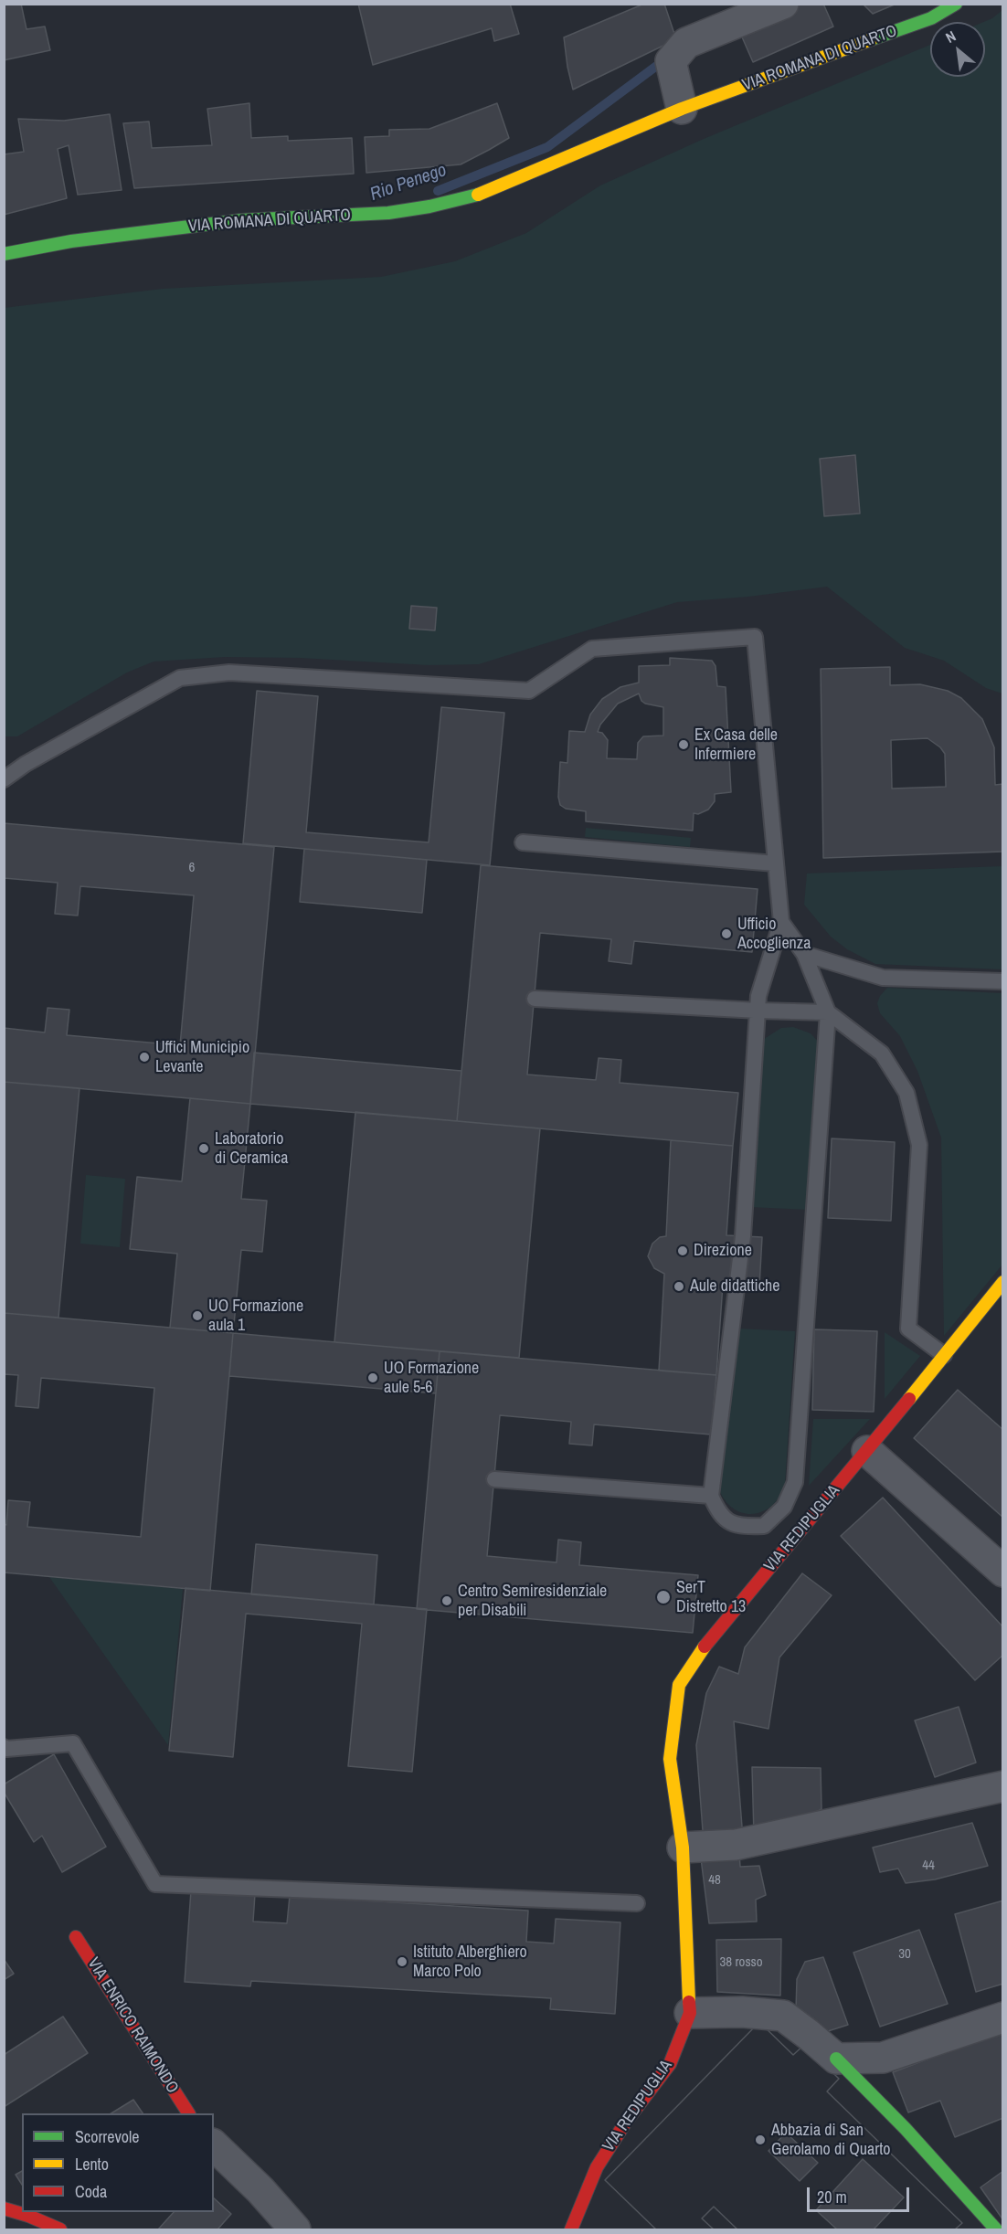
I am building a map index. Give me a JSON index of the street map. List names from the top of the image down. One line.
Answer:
{"streets":{"street":["VIA ROMANA DI QUARTO","VIA REDIPUGLIA","VIA ENRICO RAIMONDO"]},"water":["Rio Penego"],"places":["Ex Casa delle Infermiere","Ufficio Accoglienza","Uffici Municipio Levante","Laboratorio di Ceramica","Direzione","Aule didattiche","UO Formazione aula 1","UO Formazione aule 5-6","SerT Distretto 13","Centro Semiresidenziale per Disabili","Istituto Alberghiero Marco Polo","Abbazia di San Gerolamo di Quarto"],"house_numbers":["6","44","48","30","38 rosso"],"legend":["Scorrevole","Lento","Coda"],"scale_bar":"20 m","north":"top left"}
